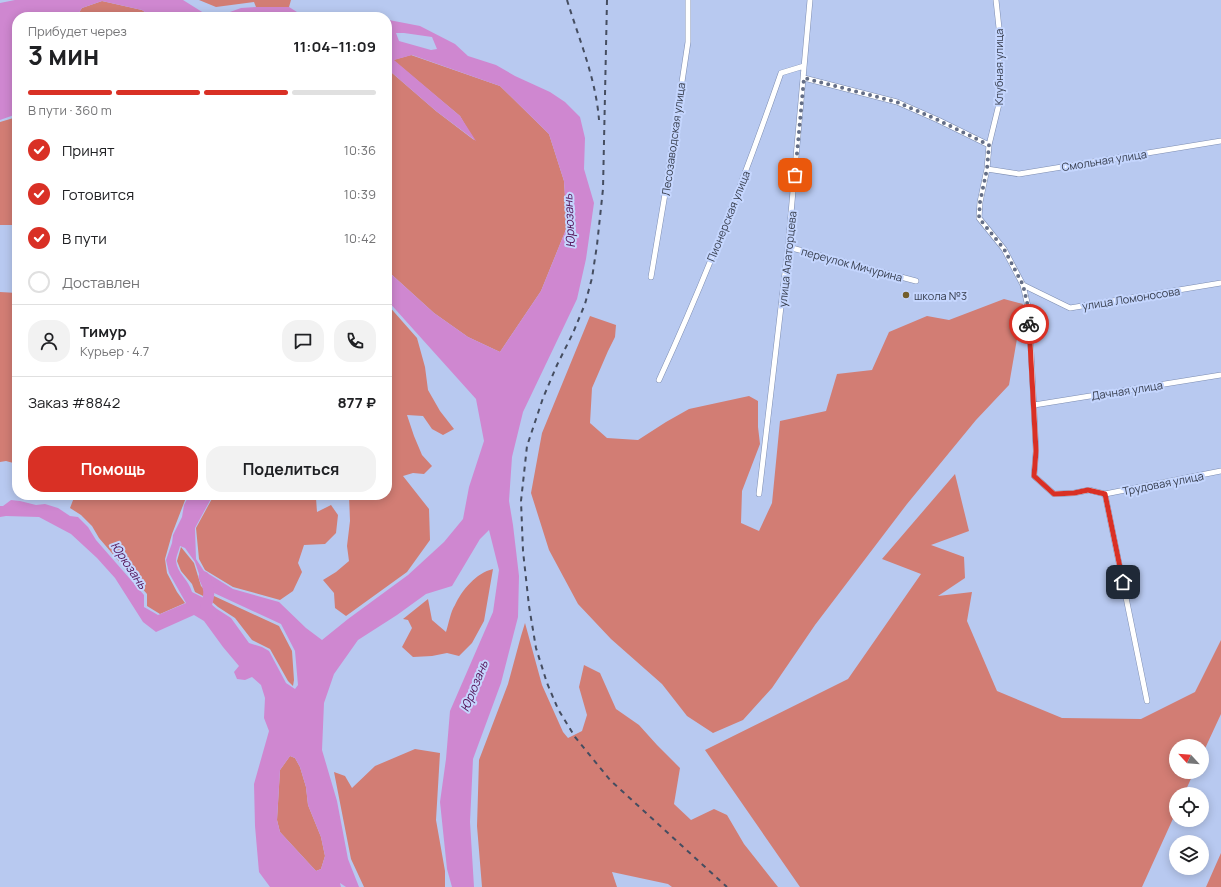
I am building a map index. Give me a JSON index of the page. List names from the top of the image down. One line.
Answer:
{"streets":{"street":["Клубная улица","Лесозаводская улица","Смольная улица","Пионерская улица","улица Алаторцева","переулок Мичурина","улица Ломоносова","Дачная улица","Трудовая улица"]},"crossings":[["Клубная улица","Смольная улица"],["Клубная улица","улица Ломоносова"],["Клубная улица","Дачная улица"],["Клубная улица","Трудовая улица"],["Пионерская улица","улица Алаторцева"],["улица Алаторцева","переулок Мичурина"],["Дачная улица","Трудовая улица"]],"water":["Юрюзань"],"places":["школа №3"],"north":"top left","page":{"heading":["3 мин","Прибудет через","11:04–11:09"],"panel":["Тимур","Курьер · 4.7","Заказ #8842","877 ₽"],"bar":"В пути · 360 m","list":[["Принят","10:36"],["Готовится","10:39"],["В пути","10:42"],"Доставлен"],"buttons":["Помощь","Поделиться"]}}
